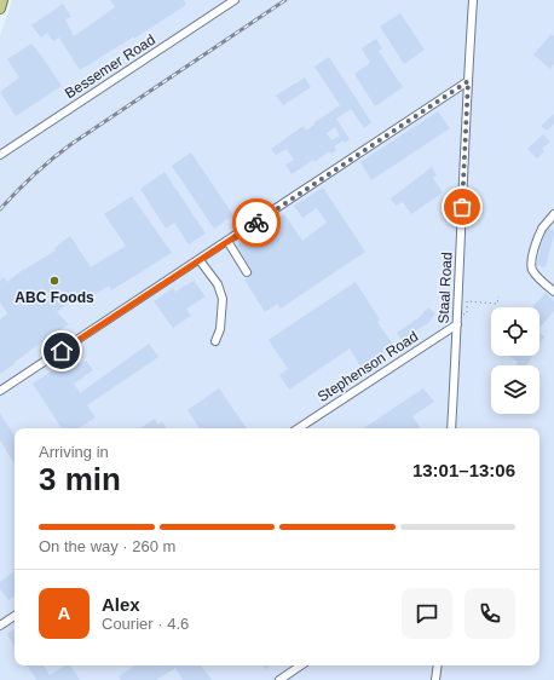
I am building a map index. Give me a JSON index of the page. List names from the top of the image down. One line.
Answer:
{"streets":{"street":["Bessemer Road","Staal Road","Stephenson Road"]},"crossings":[["Staal Road","Stephenson Road"]],"places":["ABC Foods"],"page":{"heading":["3 min","Arriving in","13:01–13:06"],"panel":["Alex","Courier · 4.6"],"bar":"On the way · 260 m","round":"A"}}
